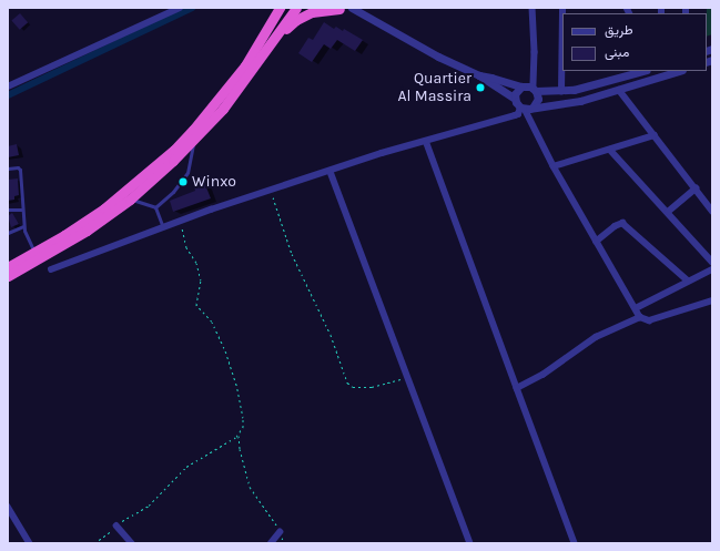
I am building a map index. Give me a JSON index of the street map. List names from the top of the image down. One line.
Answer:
{"places":["Quartier Al Massira","Winxo"],"legend":["طريق","مبنى"]}
